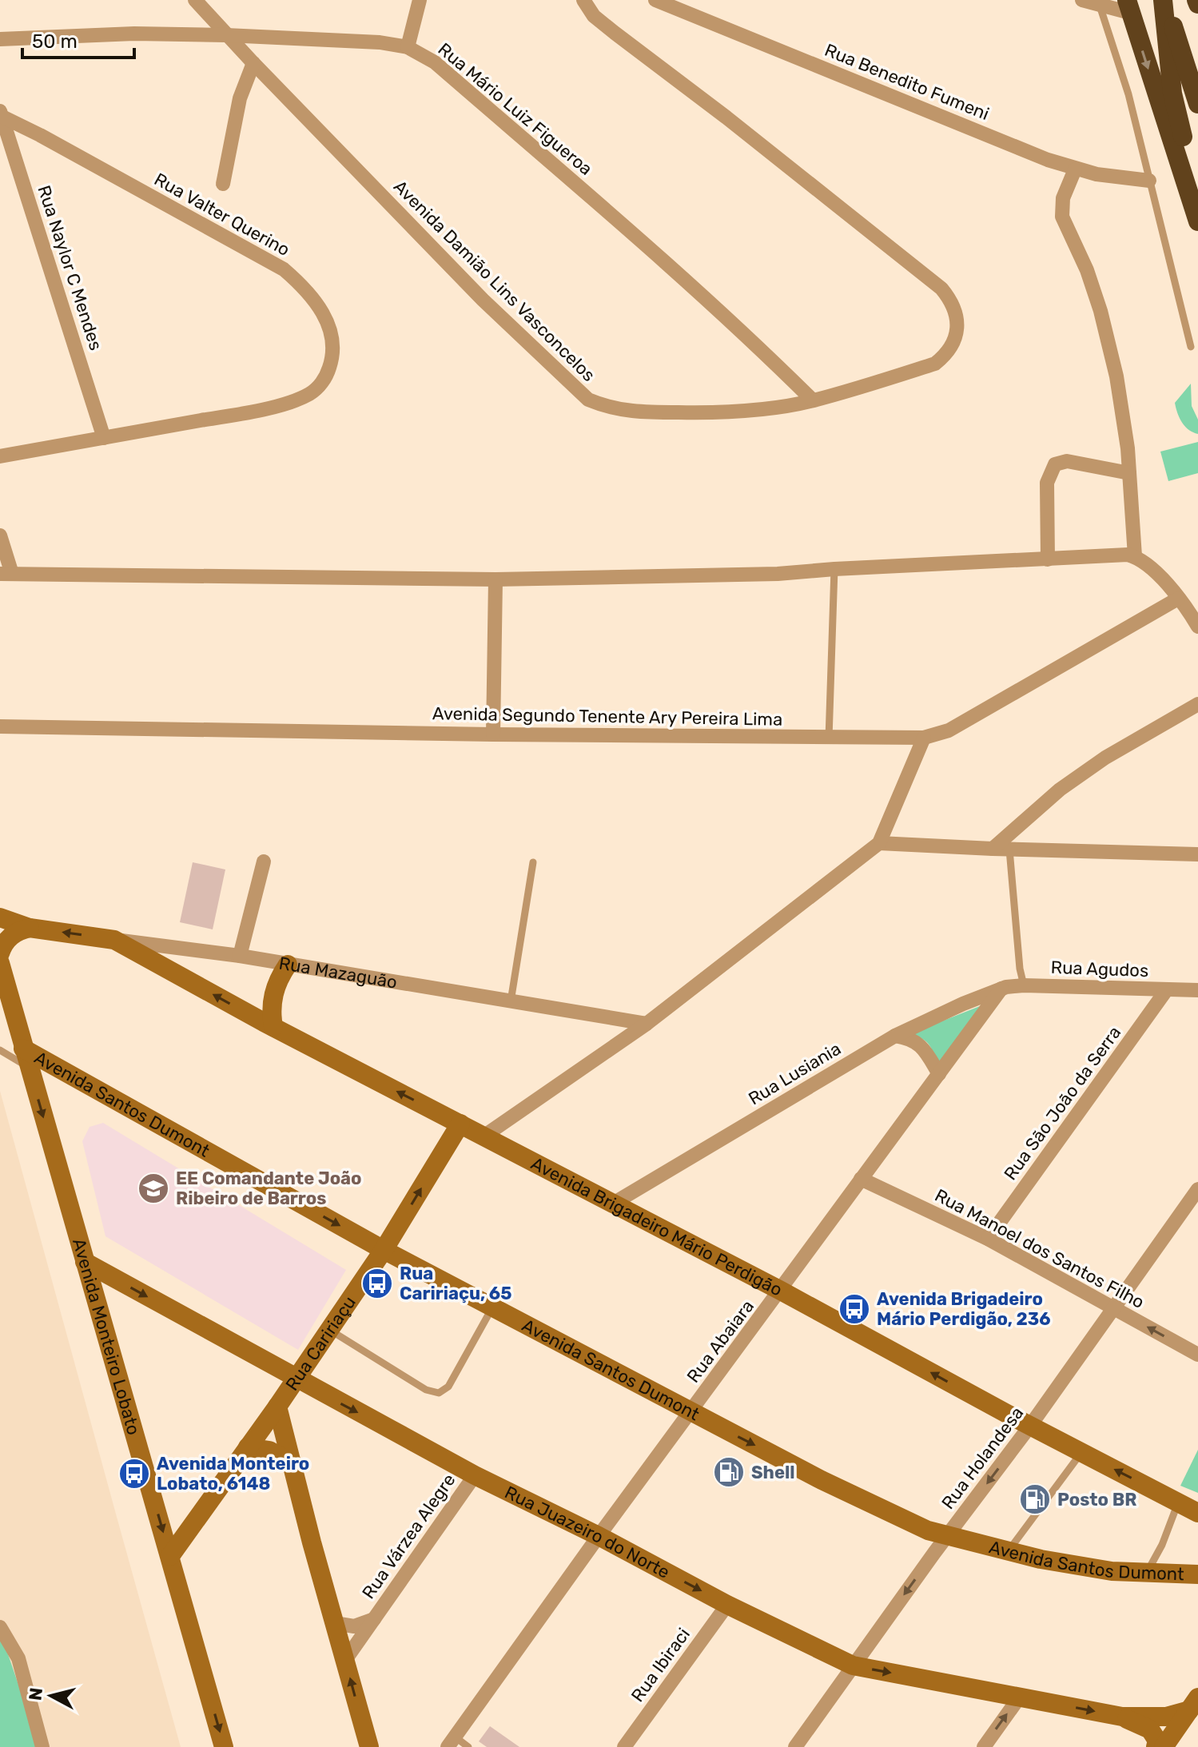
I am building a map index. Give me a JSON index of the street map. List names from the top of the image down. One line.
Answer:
{"streets":{"main road":["Rua Mazaguão","Avenida Santos Dumont","Avenida Brigadeiro Mário Perdigão","Avenida Monteiro Lobato","Rua Caririaçu","Rua Juazeiro do Norte"],"street":["Rua Benedito Fumeni","Rua Mário Luiz Figueroa","Rua Valter Querino","Rua Naylor C Mendes","Avenida Damião Lins Vasconcelos","Avenida Segundo Tenente Ary Pereira Lima","Rua Agudos","Rua Lusiania","Rua São João da Serra","Rua Manoel dos Santos Filho","Rua Abaiara","Rua Holandesa","Rua Várzea Alegre","Rua Ibiraci"]},"crossings":[["Rua Mário Luiz Figueroa","Avenida Damião Lins Vasconcelos"],["Rua Valter Querino","Rua Naylor C Mendes"],["Rua Agudos","Rua Lusiania"],["Rua Agudos","Rua São João da Serra"],["Rua Agudos","Rua Abaiara"],["Rua Mazaguão","Avenida Brigadeiro Mário Perdigão"],["Rua Lusiania","Avenida Brigadeiro Mário Perdigão"],["Rua Lusiania","Rua Abaiara"],["Rua São João da Serra","Rua Manoel dos Santos Filho"],["Avenida Santos Dumont","Avenida Monteiro Lobato"],["Avenida Santos Dumont","Rua Abaiara"],["Avenida Santos Dumont","Rua Caririaçu"],["Avenida Santos Dumont","Rua Holandesa"],["Avenida Brigadeiro Mário Perdigão","Rua Abaiara"],["Avenida Brigadeiro Mário Perdigão","Rua Caririaçu"],["Avenida Brigadeiro Mário Perdigão","Rua Holandesa"],["Rua Manoel dos Santos Filho","Rua Abaiara"],["Rua Manoel dos Santos Filho","Rua Holandesa"],["Avenida Monteiro Lobato","Rua Caririaçu"],["Avenida Monteiro Lobato","Rua Juazeiro do Norte"],["Rua Abaiara","Rua Juazeiro do Norte"],["Rua Caririaçu","Rua Juazeiro do Norte"],["Rua Holandesa","Rua Juazeiro do Norte"],["Rua Juazeiro do Norte","Rua Várzea Alegre"],["Rua Juazeiro do Norte","Rua Ibiraci"]],"one_way":["Avenida Santos Dumont","Avenida Brigadeiro Mário Perdigão","Rua Holandesa","Rua Juazeiro do Norte"],"places":{"school or university":["EE Comandante João Ribeiro de Barros"],"bus stop":["Rua Caririaçu, 65","Avenida Brigadeiro Mário Perdigão, 236","Avenida Monteiro Lobato, 6148"],"fuel station":["Shell","Posto BR"]},"scale_bar":"50 m","north":"left"}
